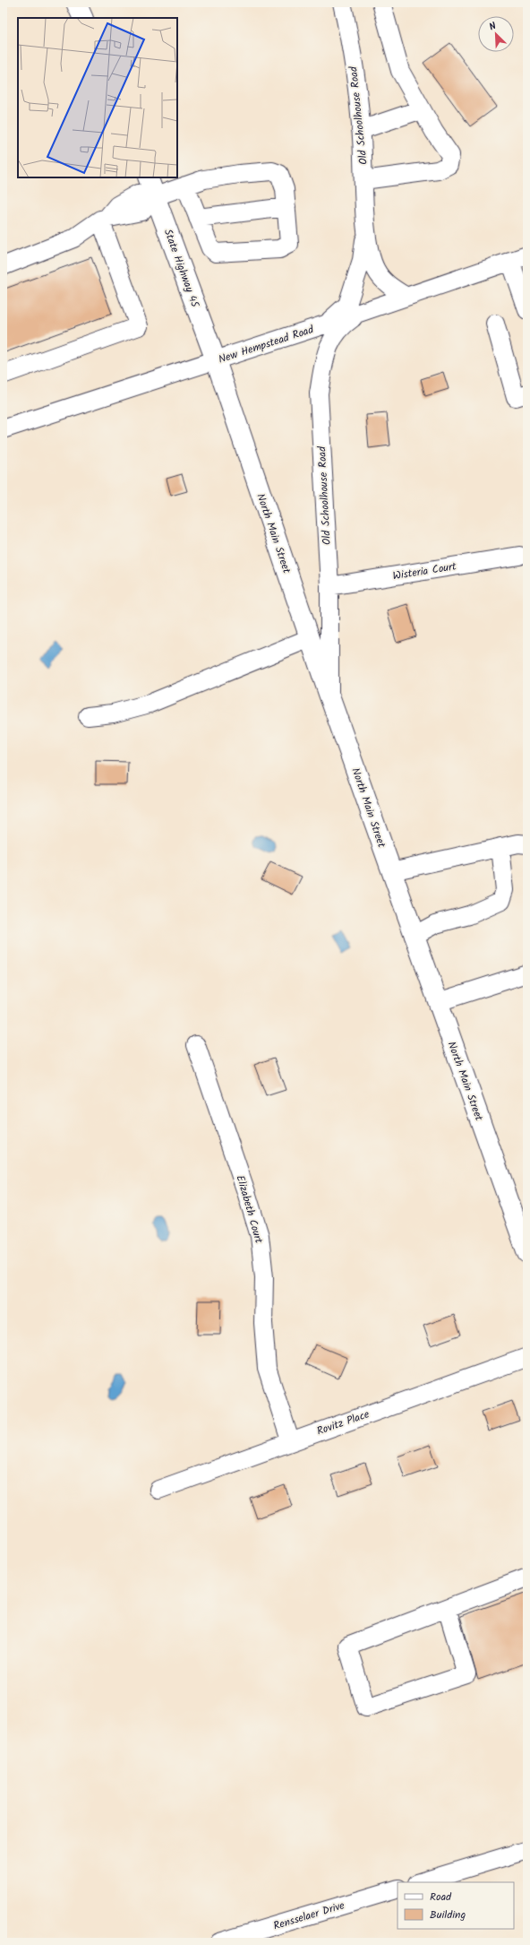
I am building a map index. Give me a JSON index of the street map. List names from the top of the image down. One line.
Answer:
{"streets":{"main road":["State Highway 45","North Main Street"],"street":["Old Schoolhouse Road","New Hempstead Road","Wisteria Court","Elizabeth Court","Rovitz Place","Rensselaer Drive"]},"crossings":[["Old Schoolhouse Road","New Hempstead Road"],["Old Schoolhouse Road","North Main Street"],["Old Schoolhouse Road","Wisteria Court"],["State Highway 45","New Hempstead Road"],["State Highway 45","North Main Street"],["New Hempstead Road","North Main Street"],["Elizabeth Court","Rovitz Place"]],"legend":["Road","Building"],"north":"top left"}
